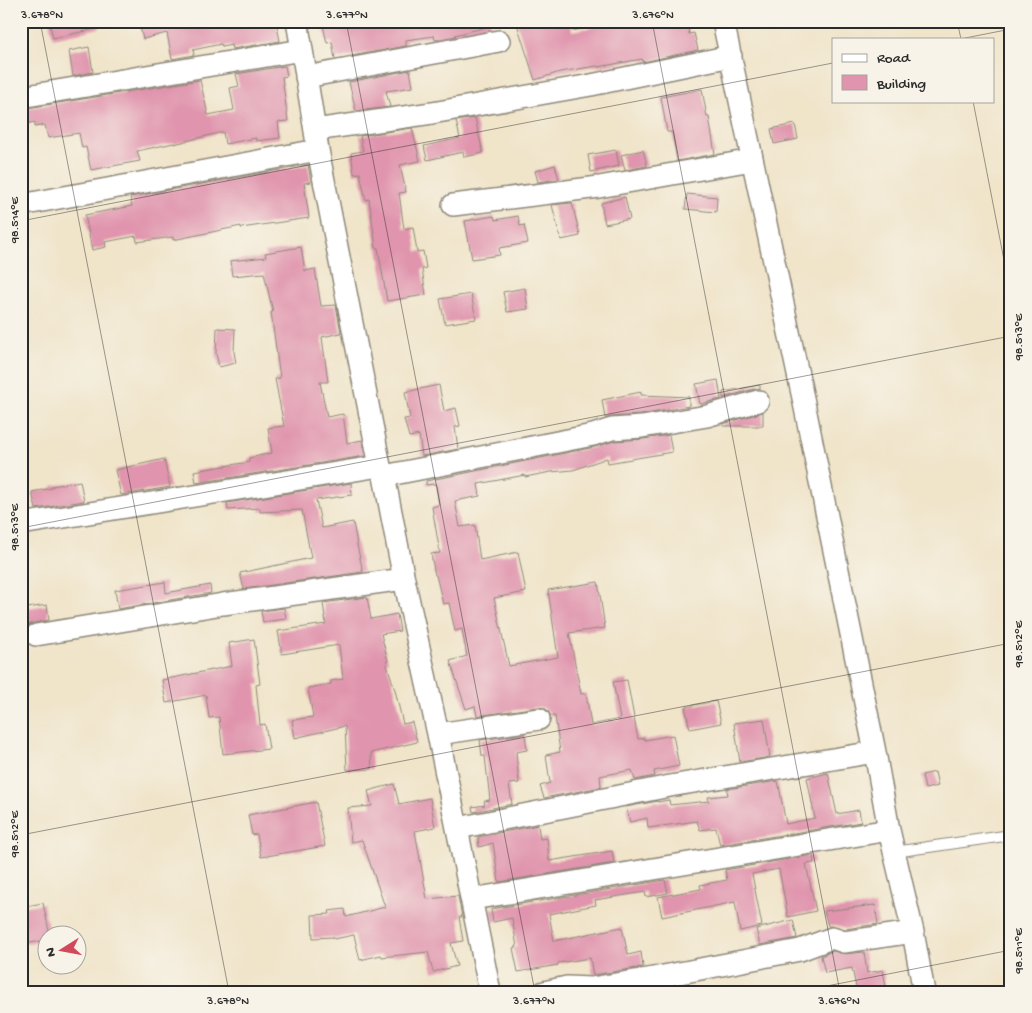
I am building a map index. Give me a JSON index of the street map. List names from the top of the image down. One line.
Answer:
{"legend":["Road","Building"],"north":"left","coordinates":["3.678°N","3.677°N","3.676°N","98.514°E","98.513°E","98.512°E","98.511°E"]}
